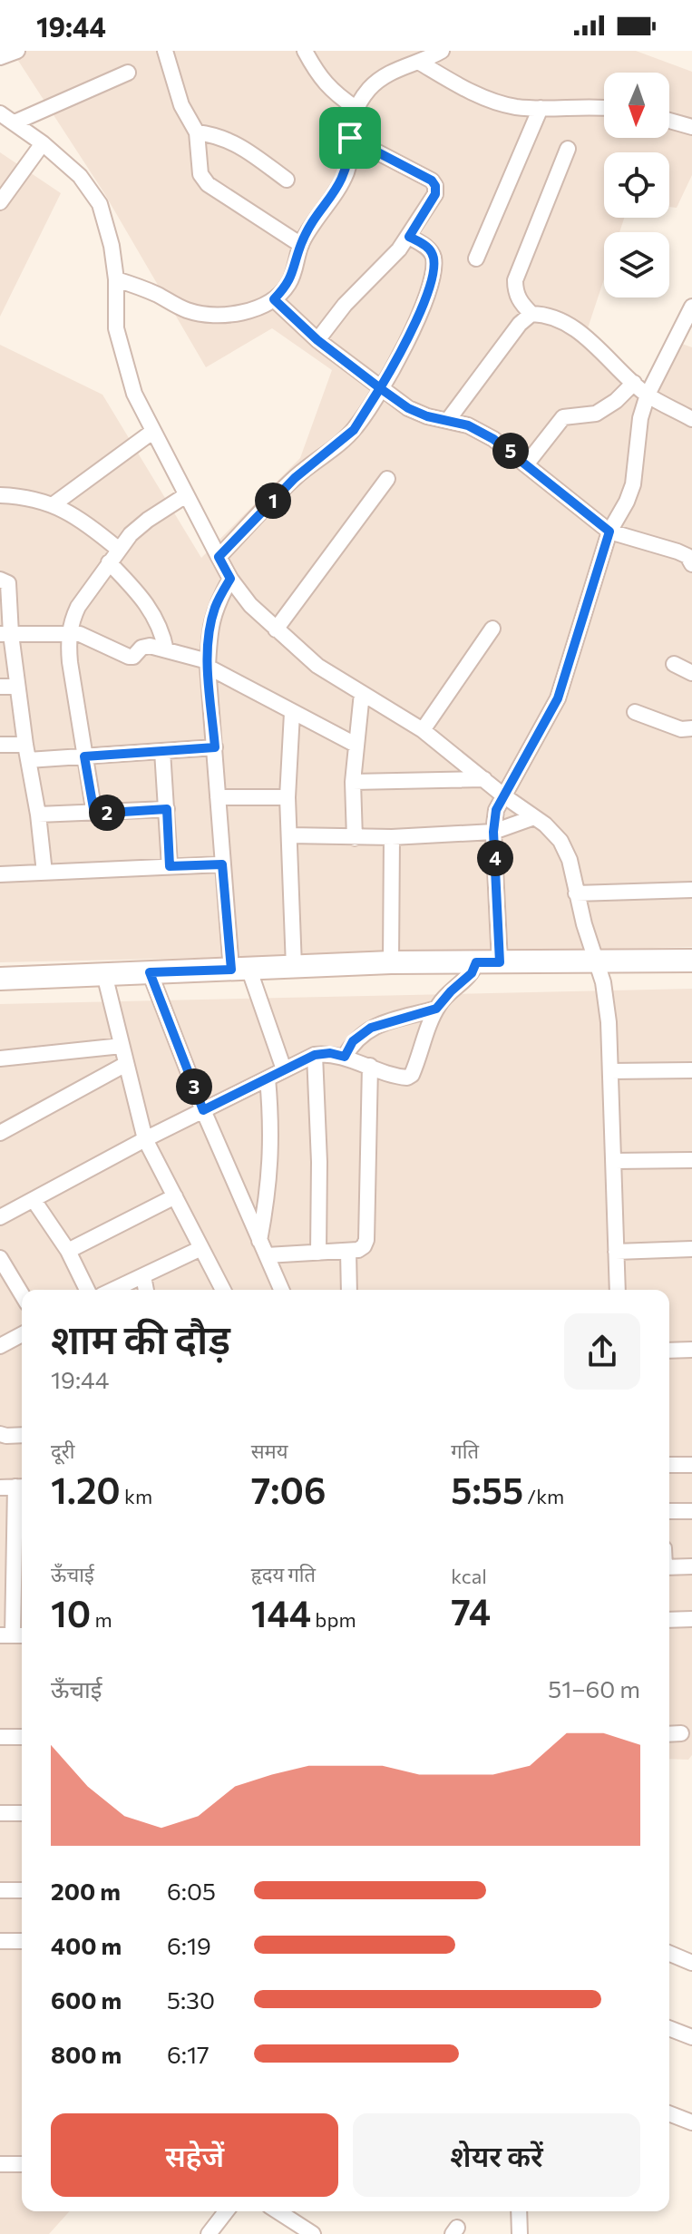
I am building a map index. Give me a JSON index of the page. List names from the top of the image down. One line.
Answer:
{"north":"bottom","page":{"status":"19:44","pins":["5","1","2","4","3"],"heading":["शाम की दौड़","19:44"],"stats":[["दूरी","1.20 km"],["समय","7:06"],["गति","5:55 /km"],["ऊँचाई","10 m"],["हृदय गति","144 bpm"],["kcal","74"]],"chart":["ऊँचाई","51–60 m"],"list":[{"name":"200 m","note":"6:05"},{"name":"400 m","note":"6:19"},{"name":"600 m","note":"5:30"},{"name":"800 m","note":"6:17"}],"buttons":["सहेजें","शेयर करें"]}}
